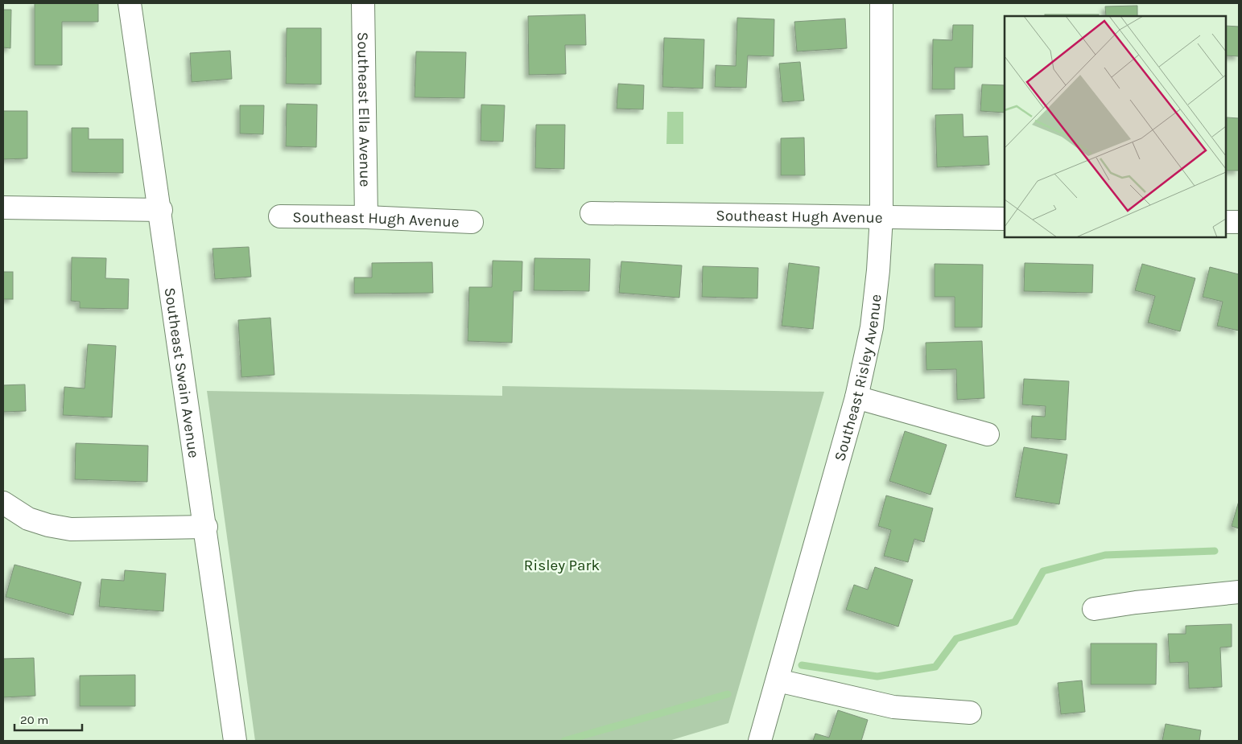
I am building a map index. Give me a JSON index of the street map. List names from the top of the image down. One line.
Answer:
{"streets":{"street":["Southeast Ella Avenue","Southeast Hugh Avenue","Southeast Swain Avenue","Southeast Risley Avenue"]},"crossings":[["Southeast Ella Avenue","Southeast Hugh Avenue"],["Southeast Hugh Avenue","Southeast Risley Avenue"]],"parks":["Risley Park"],"scale_bar":"20 m"}
